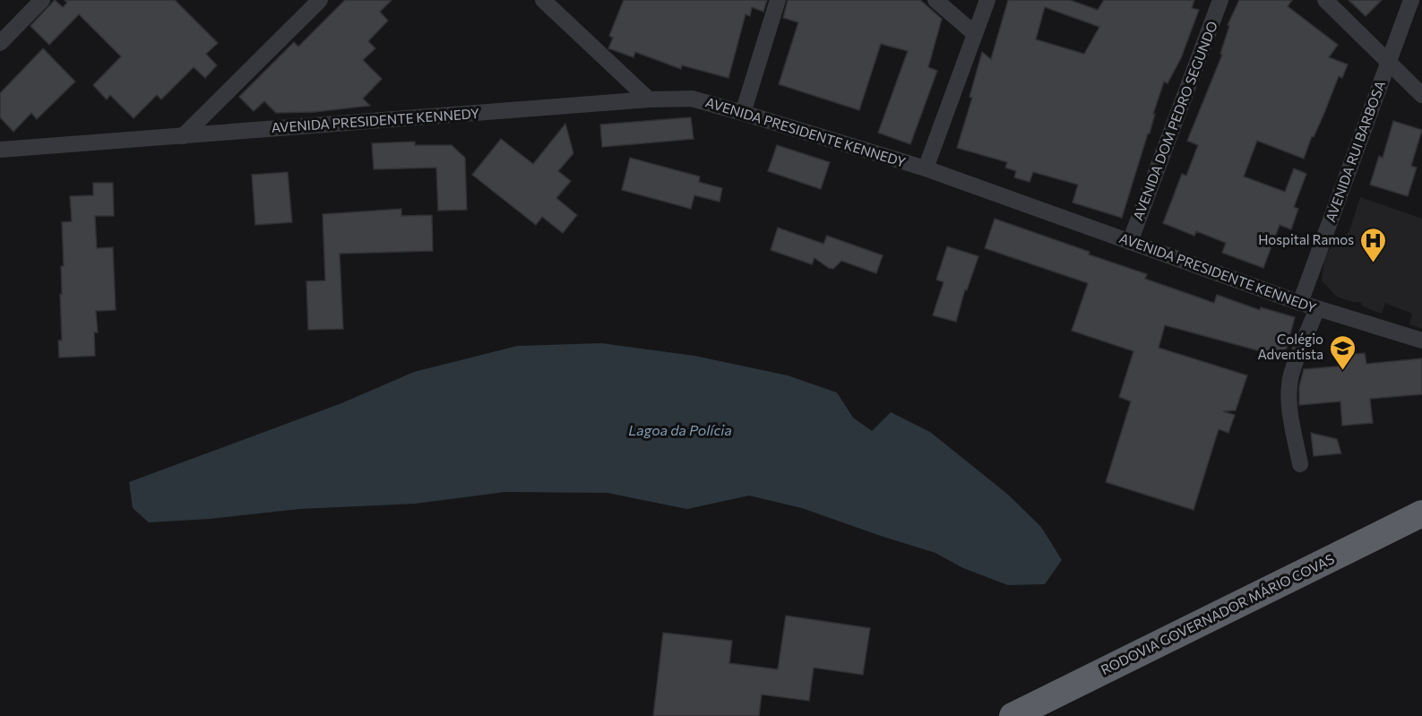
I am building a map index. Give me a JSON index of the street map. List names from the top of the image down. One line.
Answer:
{"streets":{"highway":["RODOVIA GOVERNADOR MÁRIO COVAS"],"street":["AVENIDA PRESIDENTE KENNEDY","AVENIDA DOM PEDRO SEGUNDO","AVENIDA RUI BARBOSA"]},"crossings":[["AVENIDA PRESIDENTE KENNEDY","AVENIDA DOM PEDRO SEGUNDO"],["AVENIDA PRESIDENTE KENNEDY","AVENIDA RUI BARBOSA"]],"water":["Lagoa da Polícia"],"places":{"hospital":["Hospital Ramos"],"school or university":["Colégio Adventista"]}}
